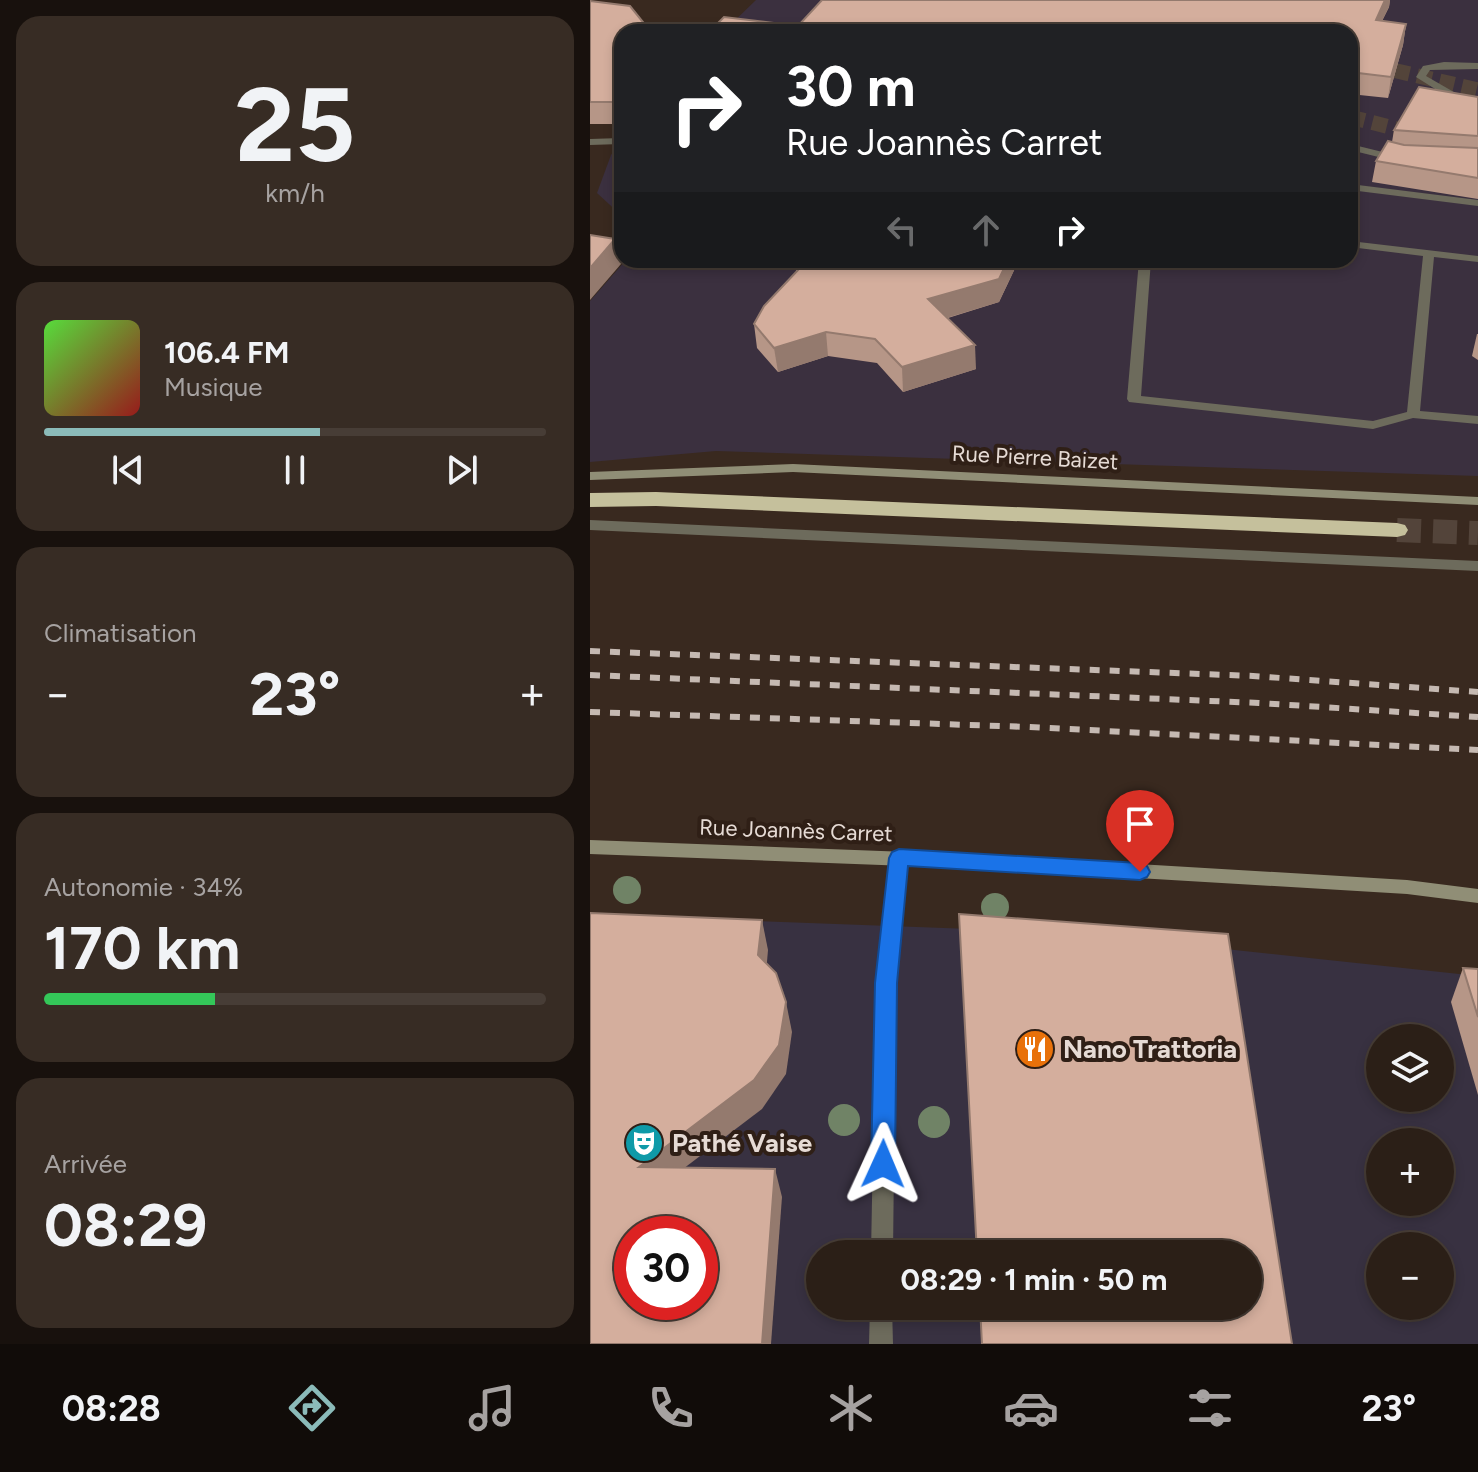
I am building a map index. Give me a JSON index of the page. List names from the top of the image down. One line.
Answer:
{"streets":{"street":["Rue Pierre Baizet","Rue Joannès Carret"]},"places":{"restaurant":["Nano Trattoria"],"theatre":["Pathé Vaise"]},"page":{"tile":[["25","km/h"],"Climatisation",["Autonomie · 34%","170 km"],["Arrivée","08:29"]],"turn":["30 m","Rue Joannès Carret"],"song":["106.4 FM","Musique"],"heat":["−","23°","+"],"map_buttons":["+","−"],"limit":"30","trip":"08:29 · 1 min · 50 m","tabs":["08:28","23°"]}}
